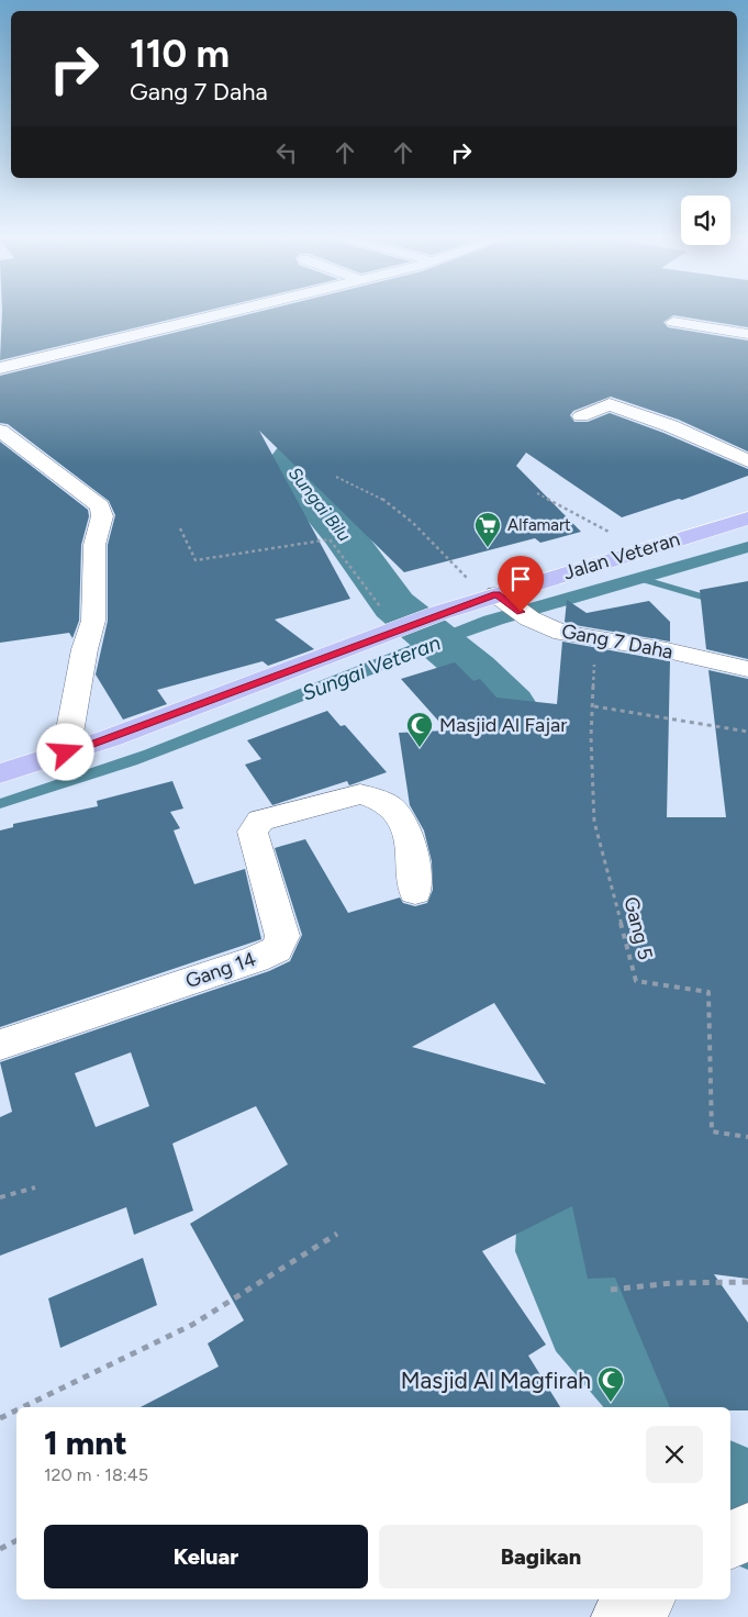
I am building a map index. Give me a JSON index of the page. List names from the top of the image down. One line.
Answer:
{"streets":{"main road":["Jalan Veteran"],"street":["Gang 7 Daha","Gang 14"],"path":["Gang 5"]},"crossings":[["Jalan Veteran","Gang 7 Daha"],["Gang 7 Daha","Gang 5"]],"water":["Sungai Bilu","Sungai Veteran"],"places":{"supermarket":["Alfamart"],"mosque":["Masjid Al Fajar","Masjid Al Magfirah"]},"page":{"turn":["110 m","Gang 7 Daha"],"heading":["1 mnt","120 m · 18:45"],"buttons":["Keluar","Bagikan"]}}
